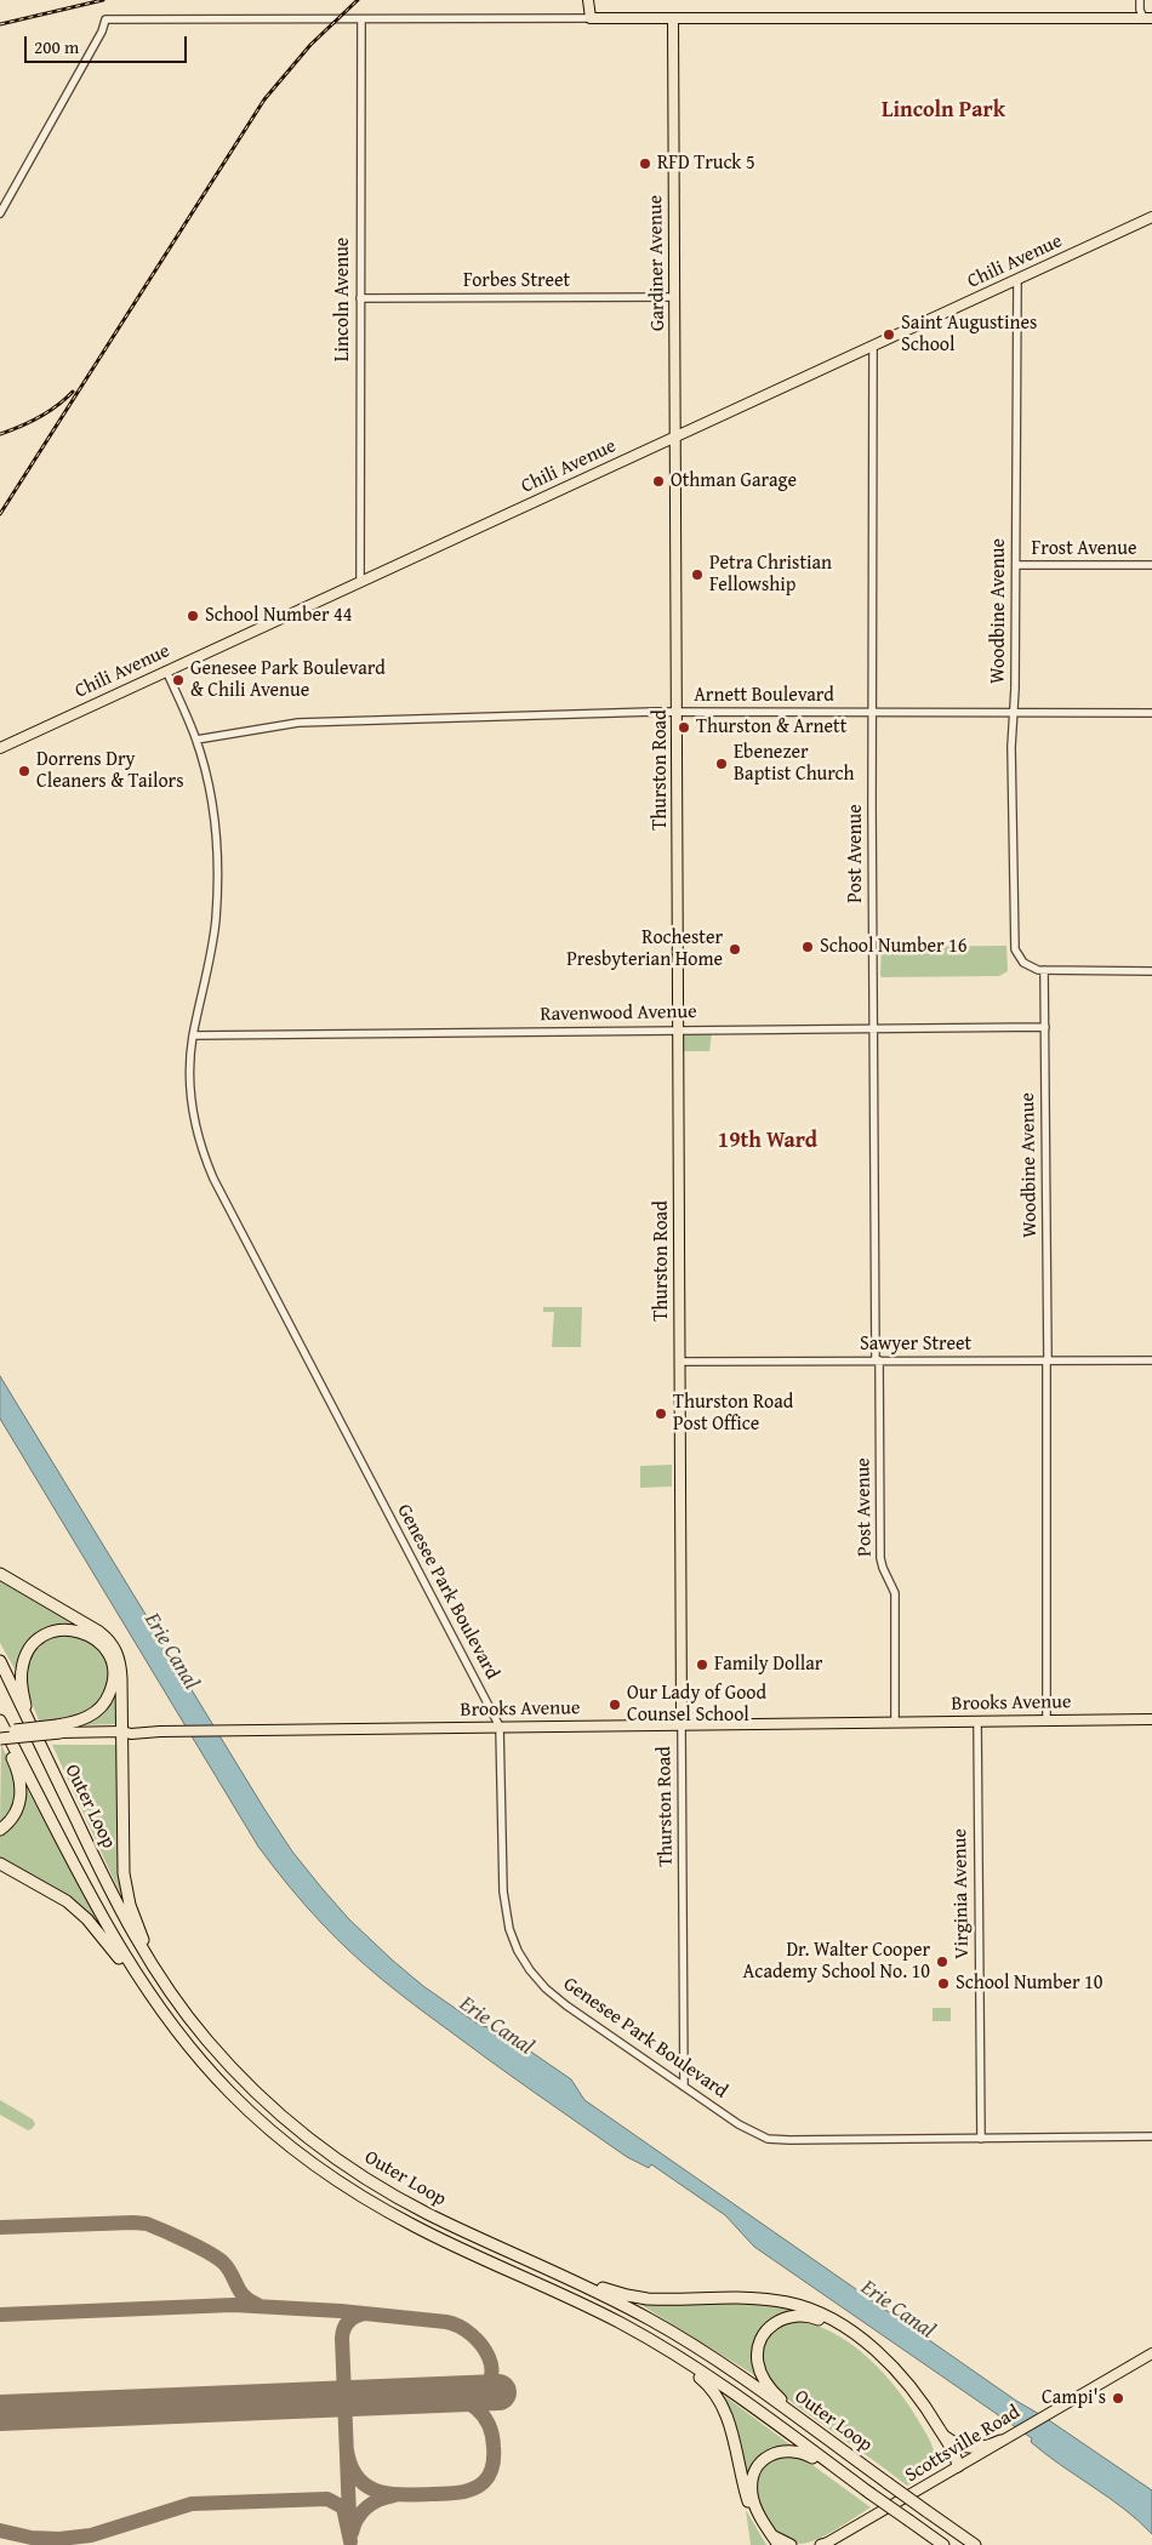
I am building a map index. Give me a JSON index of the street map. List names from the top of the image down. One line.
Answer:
{"streets":{"highway":["Outer Loop"],"main road":["Chili Avenue","Gardiner Avenue","Thurston Road","Brooks Avenue","Scottsville Road"],"street":["Forbes Street","Lincoln Avenue","Frost Avenue","Woodbine Avenue","Arnett Boulevard","Post Avenue","Ravenwood Avenue","Sawyer Street","Genesee Park Boulevard","Virginia Avenue"]},"crossings":[["Chili Avenue","Gardiner Avenue"],["Chili Avenue","Lincoln Avenue"],["Chili Avenue","Woodbine Avenue"],["Chili Avenue","Thurston Road"],["Chili Avenue","Post Avenue"],["Chili Avenue","Genesee Park Boulevard"],["Gardiner Avenue","Forbes Street"],["Gardiner Avenue","Thurston Road"],["Forbes Street","Lincoln Avenue"],["Frost Avenue","Woodbine Avenue"],["Woodbine Avenue","Arnett Boulevard"],["Woodbine Avenue","Ravenwood Avenue"],["Woodbine Avenue","Sawyer Street"],["Woodbine Avenue","Brooks Avenue"],["Arnett Boulevard","Thurston Road"],["Arnett Boulevard","Post Avenue"],["Arnett Boulevard","Genesee Park Boulevard"],["Thurston Road","Ravenwood Avenue"],["Thurston Road","Sawyer Street"],["Thurston Road","Genesee Park Boulevard"],["Thurston Road","Brooks Avenue"],["Post Avenue","Ravenwood Avenue"],["Post Avenue","Sawyer Street"],["Post Avenue","Brooks Avenue"],["Ravenwood Avenue","Genesee Park Boulevard"],["Genesee Park Boulevard","Brooks Avenue"],["Genesee Park Boulevard","Virginia Avenue"],["Brooks Avenue","Virginia Avenue"]],"districts":["Lincoln Park","19th Ward"],"water":["Erie Canal"],"places":["RFD Truck 5","Saint Augustines School","Othman Garage","Petra Christian Fellowship","School Number 44","Genesee Park Boulevard & Chili Avenue","Thurston & Arnett","Ebenezer Baptist Church","Dorrens Dry Cleaners & Tailors","School Number 16","Rochester Presbyterian Home","Thurston Road Post Office","Family Dollar","Our Lady of Good Counsel School","Dr. Walter Cooper Academy School No. 10","School Number 10","Campi's"],"scale_bar":"200 m"}
